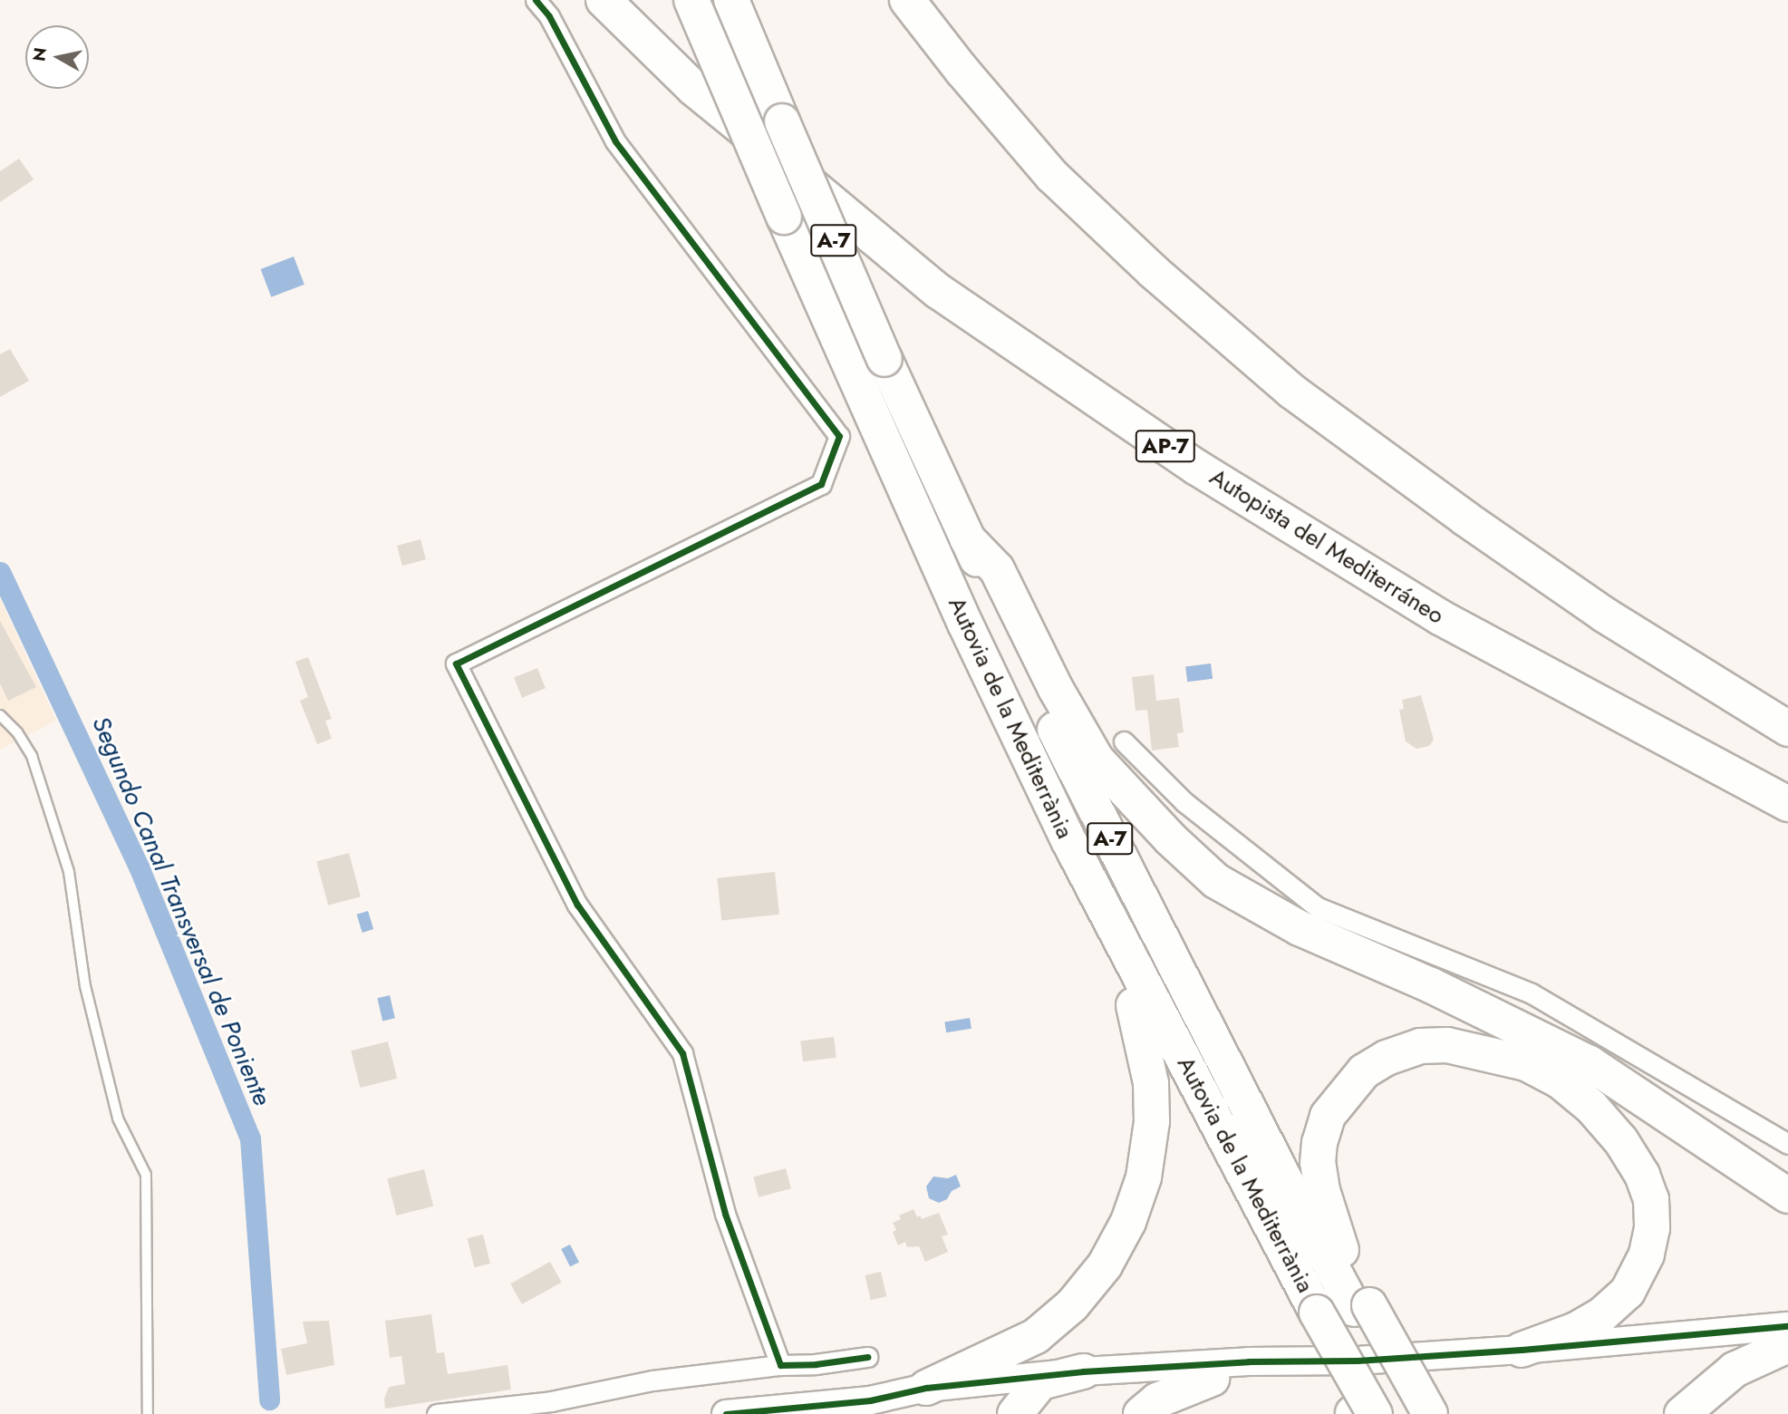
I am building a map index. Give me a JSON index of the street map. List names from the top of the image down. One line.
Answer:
{"streets":{"highway":["A-7","AP-7","Autopista del Mediterráneo","Autovia de la Mediterrània"]},"water":["Segundo Canal Transversal de Poniente"],"north":"left"}
